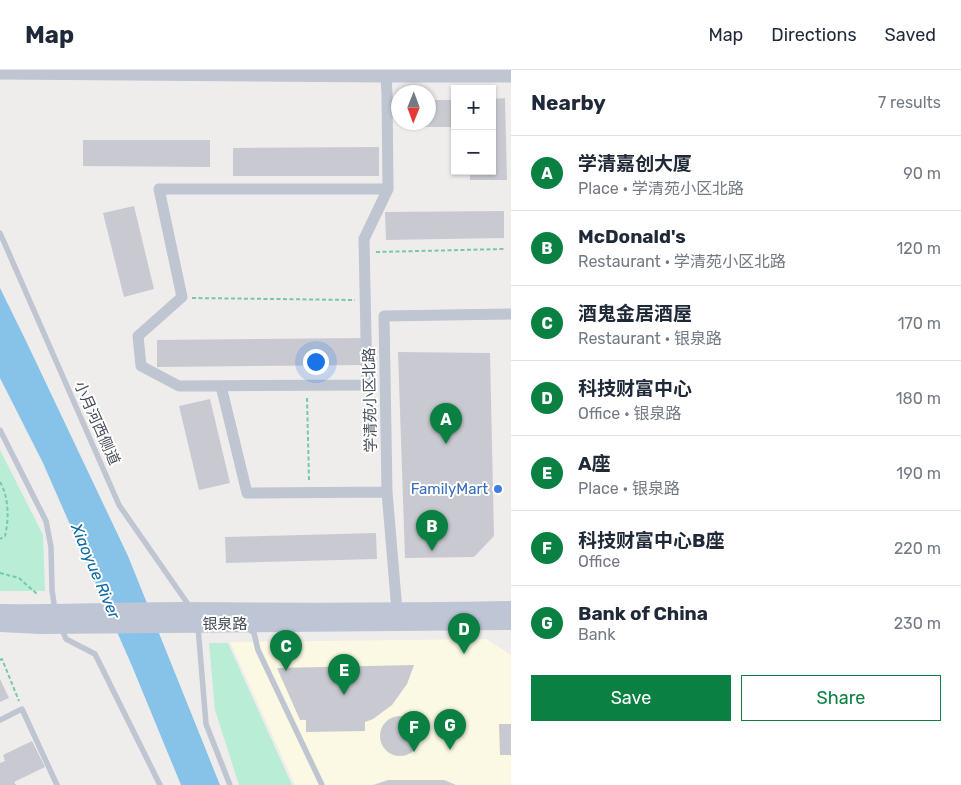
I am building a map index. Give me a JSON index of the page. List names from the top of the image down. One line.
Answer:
{"streets":{"main road":["银泉路"],"street":["学清苑小区北路"],"lane":["小月河西侧道"]},"crossings":[["学清苑小区北路","银泉路"],["小月河西侧道","银泉路"]],"water":["Xiaoyue River"],"places":["FamilyMart"],"north":"bottom","page":{"header":"Map","nav":["Map","Directions","Saved"],"heading":["Nearby","7 results"],"map_buttons":["+","−"],"list":[{"mark":"A","name":"学清嘉创大厦","note":"Place · 学清苑小区北路","value":"90 m"},{"mark":"B","name":"McDonald's","note":"Restaurant · 学清苑小区北路","value":"120 m"},{"mark":"C","name":"酒鬼金居酒屋","note":"Restaurant · 银泉路","value":"170 m"},{"mark":"D","name":"科技财富中心","note":"Office · 银泉路","value":"180 m"},{"mark":"E","name":"A座","note":"Place · 银泉路","value":"190 m"},{"mark":"F","name":"科技财富中心B座","note":"Office","value":"220 m"},{"mark":"G","name":"Bank of China","note":"Bank","value":"230 m"}],"pins":["A","B","D","C","E","G","F"],"buttons":["Save","Share"]}}
